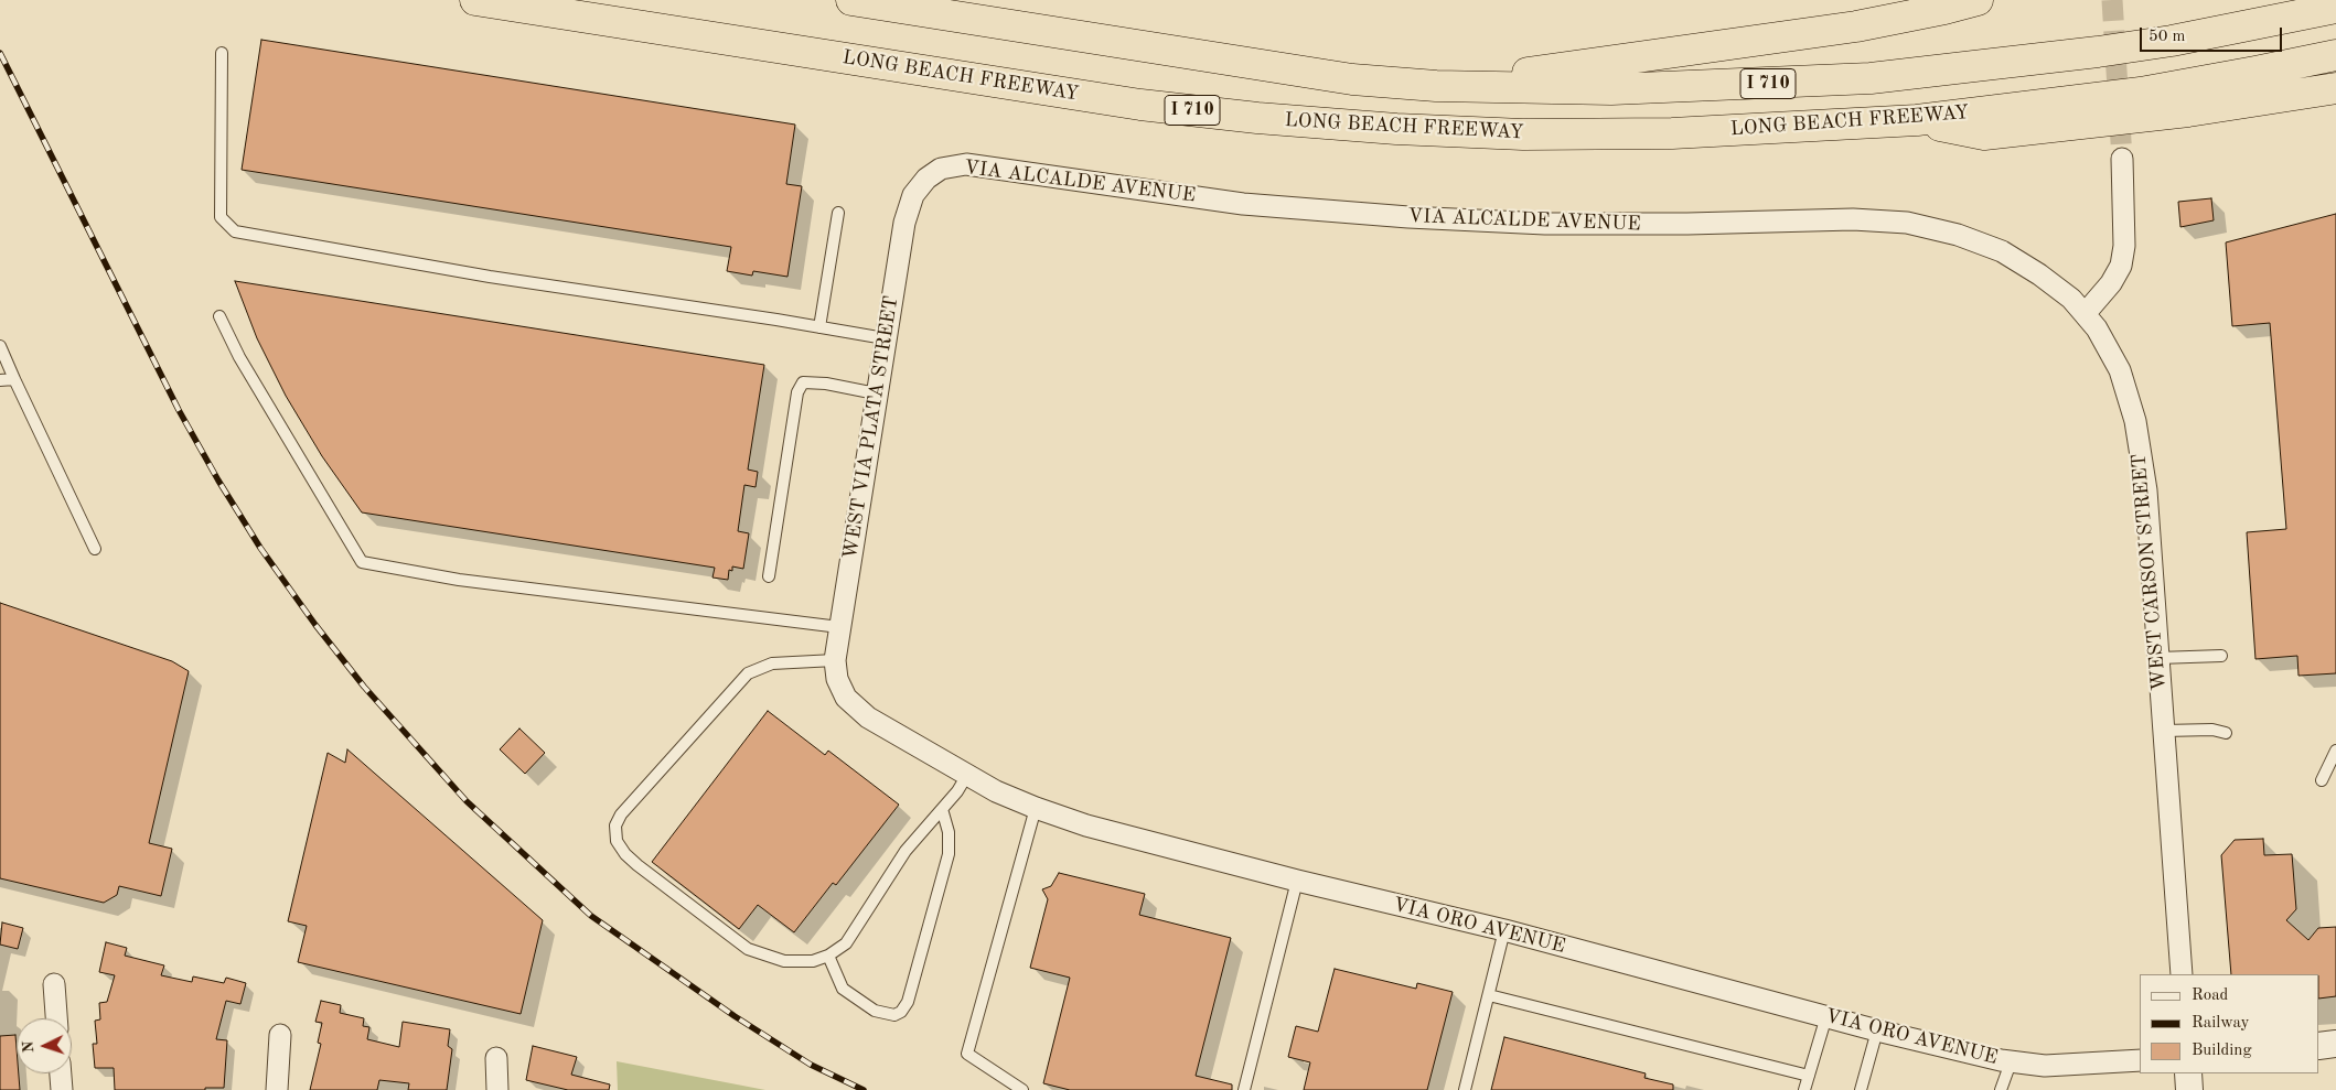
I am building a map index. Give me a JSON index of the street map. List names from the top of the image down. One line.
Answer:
{"streets":{"highway":["LONG BEACH FREEWAY","I 710"],"street":["VIA ALCALDE AVENUE","WEST VIA PLATA STREET","WEST CARSON STREET","VIA ORO AVENUE"]},"crossings":[["VIA ALCALDE AVENUE","WEST VIA PLATA STREET"],["VIA ALCALDE AVENUE","WEST CARSON STREET"],["WEST VIA PLATA STREET","VIA ORO AVENUE"]],"legend":["Road","Railway","Building"],"scale_bar":"50 m","north":"left"}
